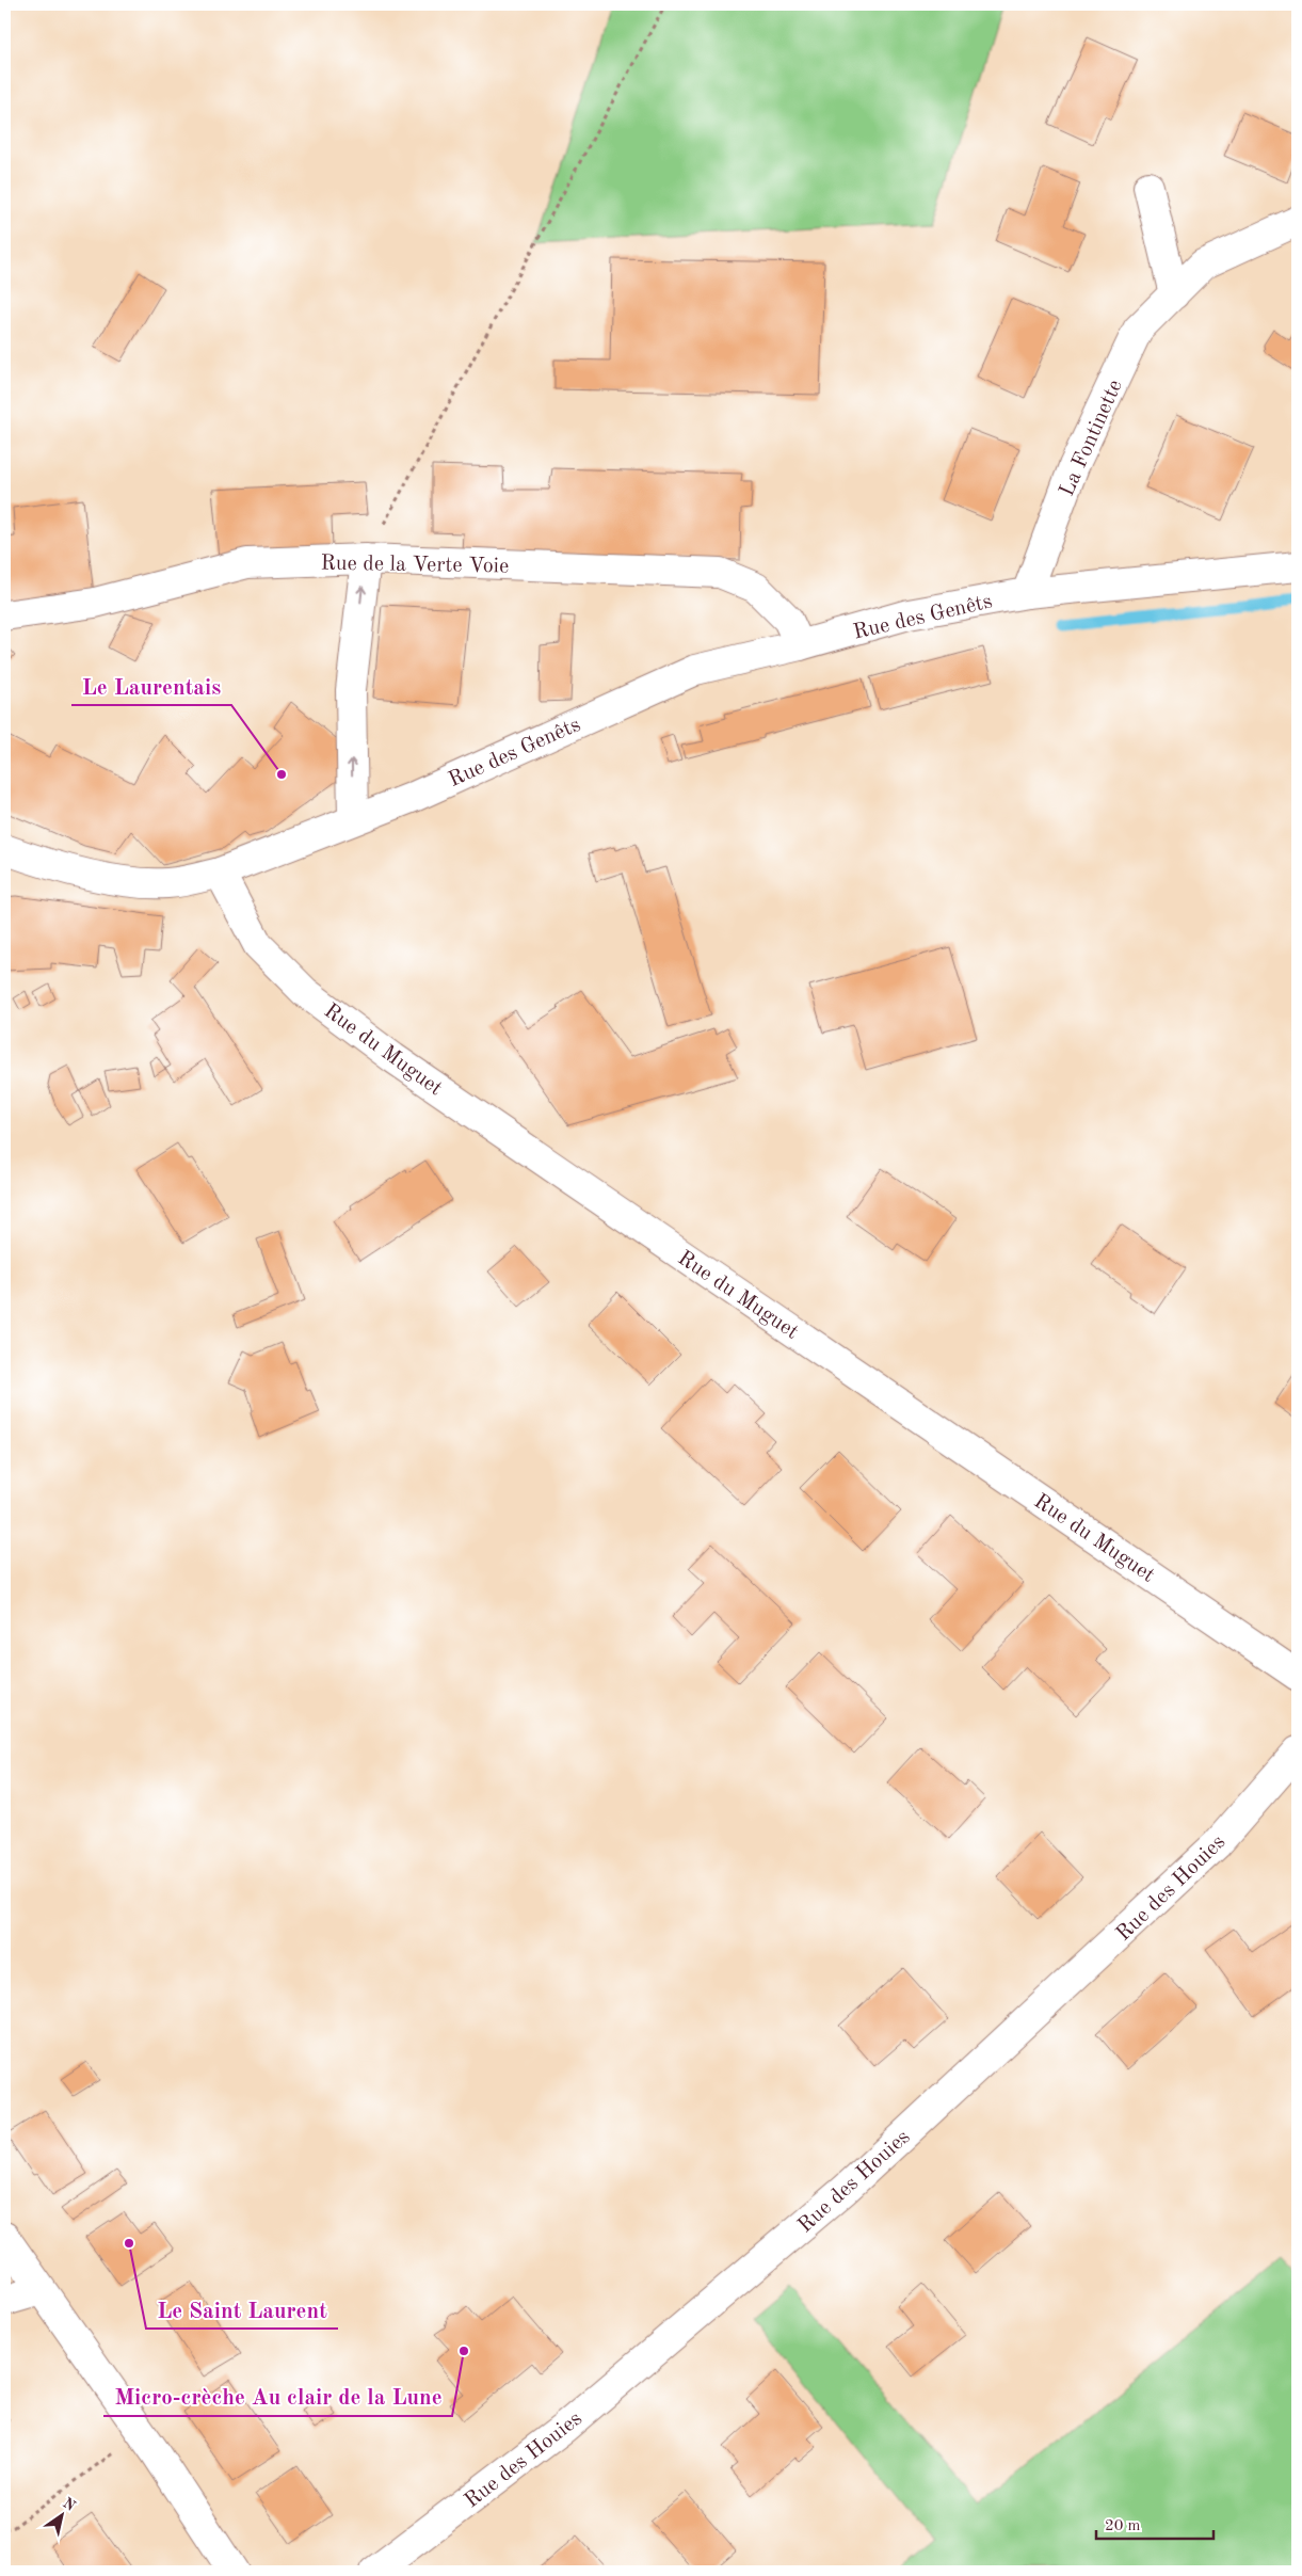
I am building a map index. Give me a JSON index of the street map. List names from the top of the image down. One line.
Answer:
{"streets":{"street":["La Fontinette","Rue de la Verte Voie","Rue des Genêts","Rue du Muguet","Rue des Houies"]},"crossings":[["La Fontinette","Rue des Genêts"],["Rue de la Verte Voie","Rue des Genêts"],["Rue des Genêts","Rue du Muguet"]],"places":["Le Laurentais","Le Saint Laurent","Micro-crèche Au clair de la Lune"],"scale_bar":"20 m","north":"top right"}
